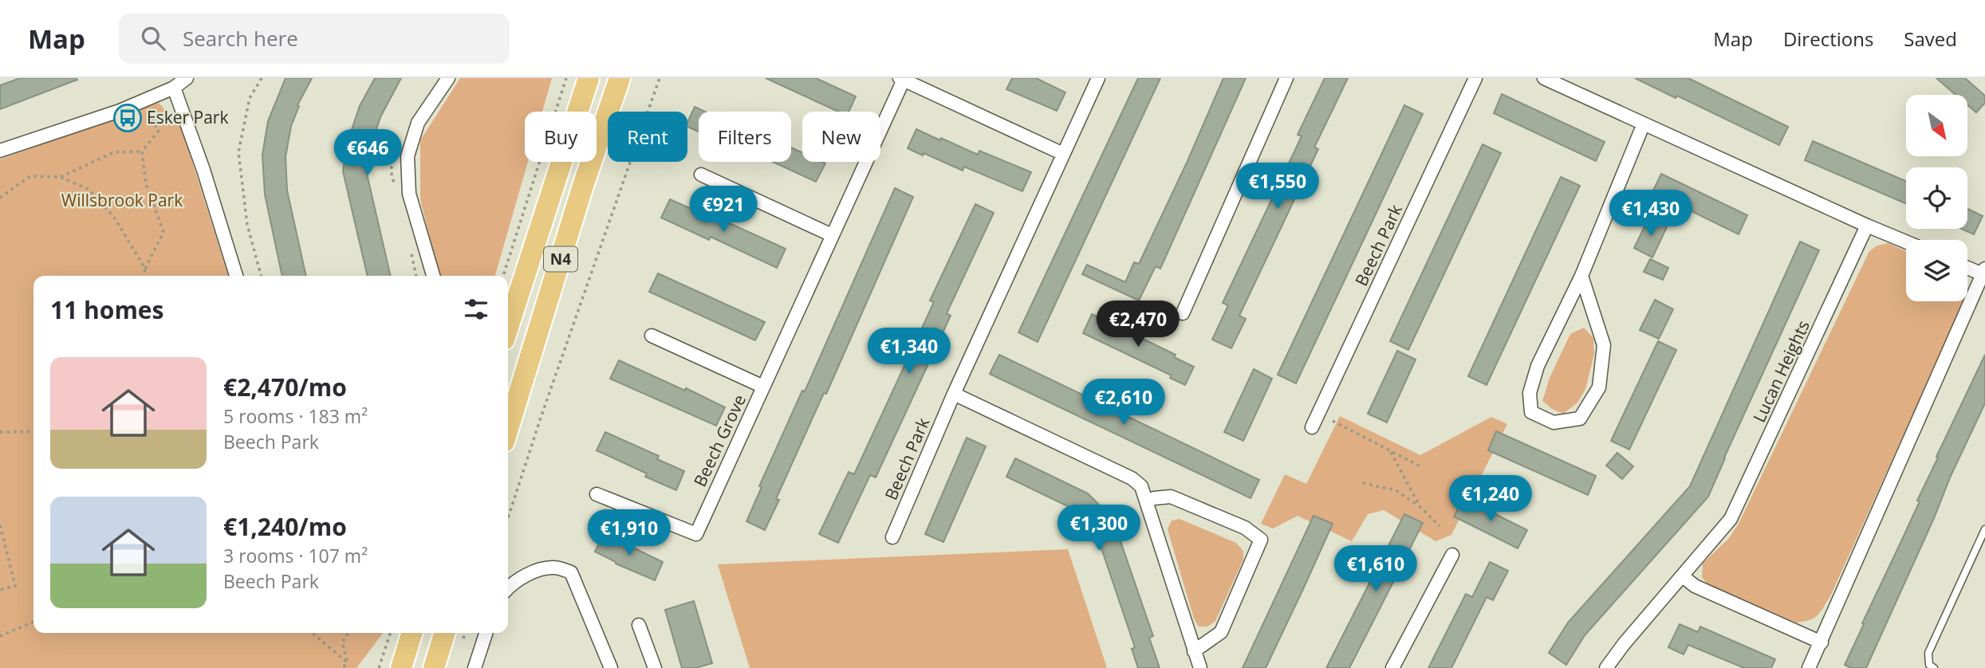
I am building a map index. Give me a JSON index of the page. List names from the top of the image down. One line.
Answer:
{"streets":{"highway":["N4"],"street":["Beech Park","Lucan Heights","Beech Grove"]},"crossings":[["Beech Park","Beech Grove"]],"parks":["Willsbrook Park"],"places":{"bus stop":["Esker Park"]},"north":"bottom right","page":{"header":"Map","search":"Search here","nav":["Map","Directions","Saved"],"chip":["Buy","Rent","Filters","New"],"price":["€646","€1,550","€921","€1,430","€2,470","€1,340","€2,610","€1,240","€1,300","€1,910","€1,610"],"heading":"11 homes","list":[{"name":"€2,470/mo","note":"5 rooms · 183 m² · Beech Park"},{"name":"€1,240/mo","note":"3 rooms · 107 m² · Beech Park"}]}}
